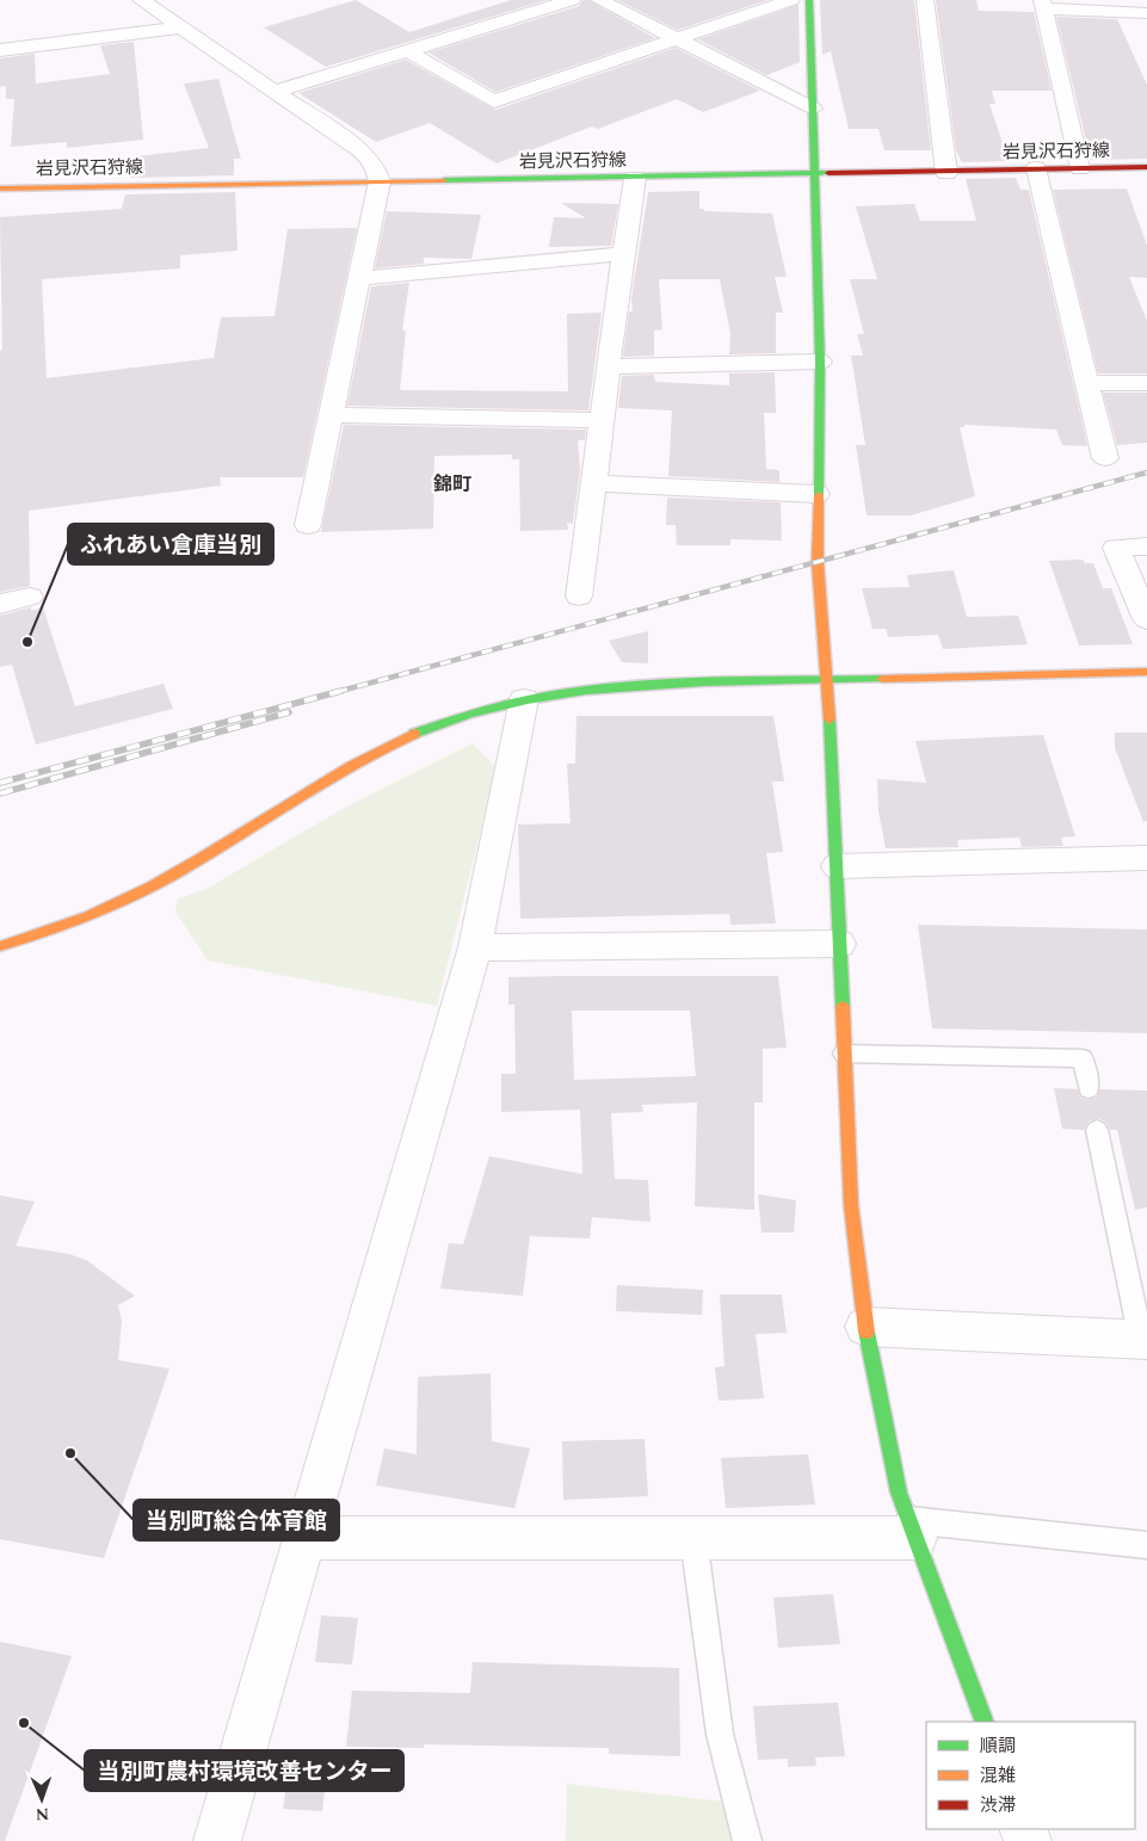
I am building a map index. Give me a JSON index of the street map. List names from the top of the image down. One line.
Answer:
{"streets":{"street":["岩見沢石狩線"]},"districts":["錦町"],"places":["ふれあい倉庫当別","当別町総合体育館","当別町農村環境改善センター"],"legend":["順調","混雑","渋滞"],"north":"bottom"}
